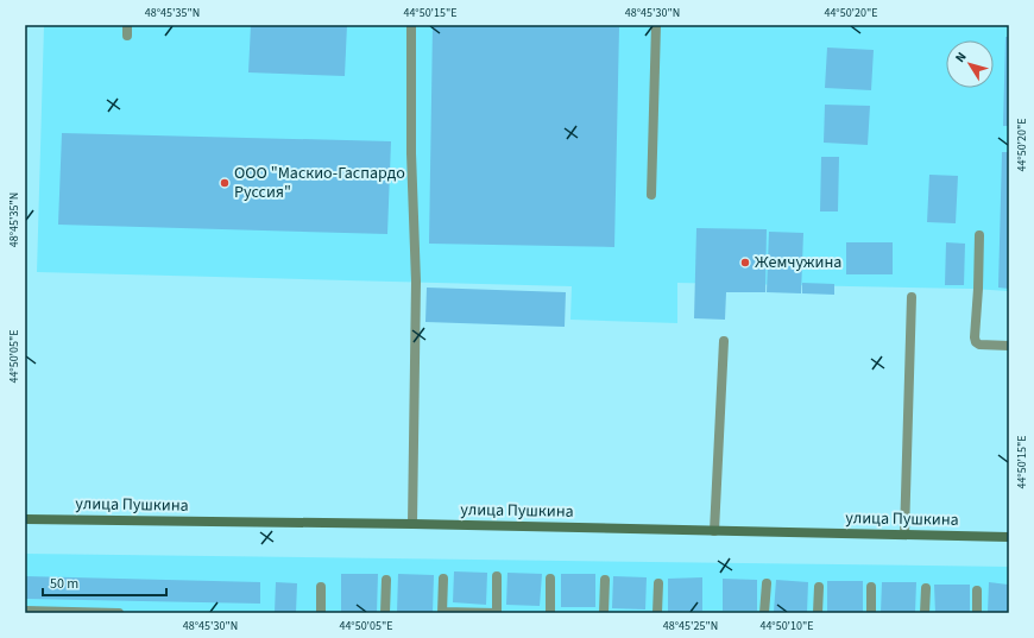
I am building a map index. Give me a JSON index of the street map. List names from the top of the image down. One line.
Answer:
{"streets":{"main road":["улица Пушкина"]},"places":["ООО \"Маскио-Гаспардо Руссия\"","Жемчужина"],"scale_bar":"50 m","north":"top left","coordinates":["48°45'35\"N","44°50'15\"E","48°45'30\"N","44°50'20\"E","44°50'05\"E","48°45'25\"N","44°50'10\"E"]}
